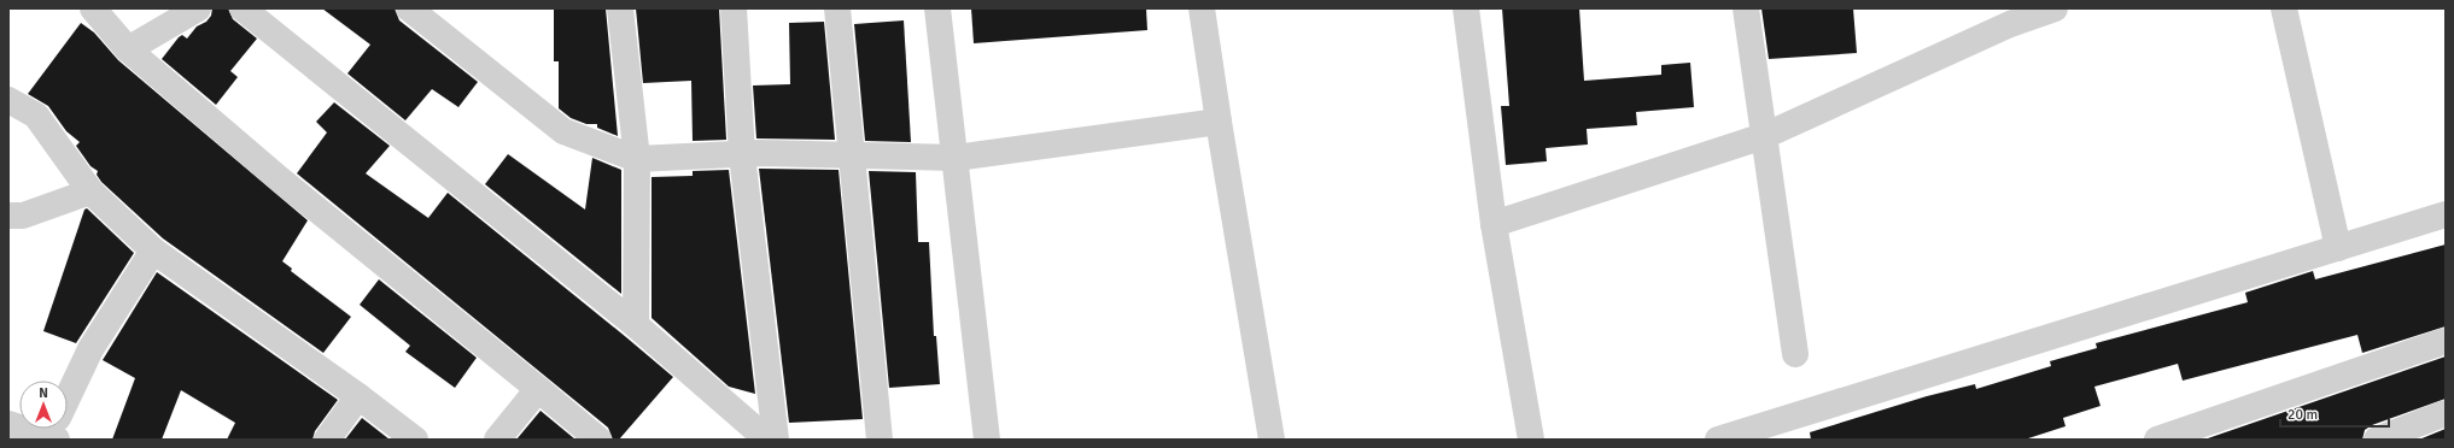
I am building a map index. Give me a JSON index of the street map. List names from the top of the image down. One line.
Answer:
{"scale_bar":"20 m","north":"top"}
